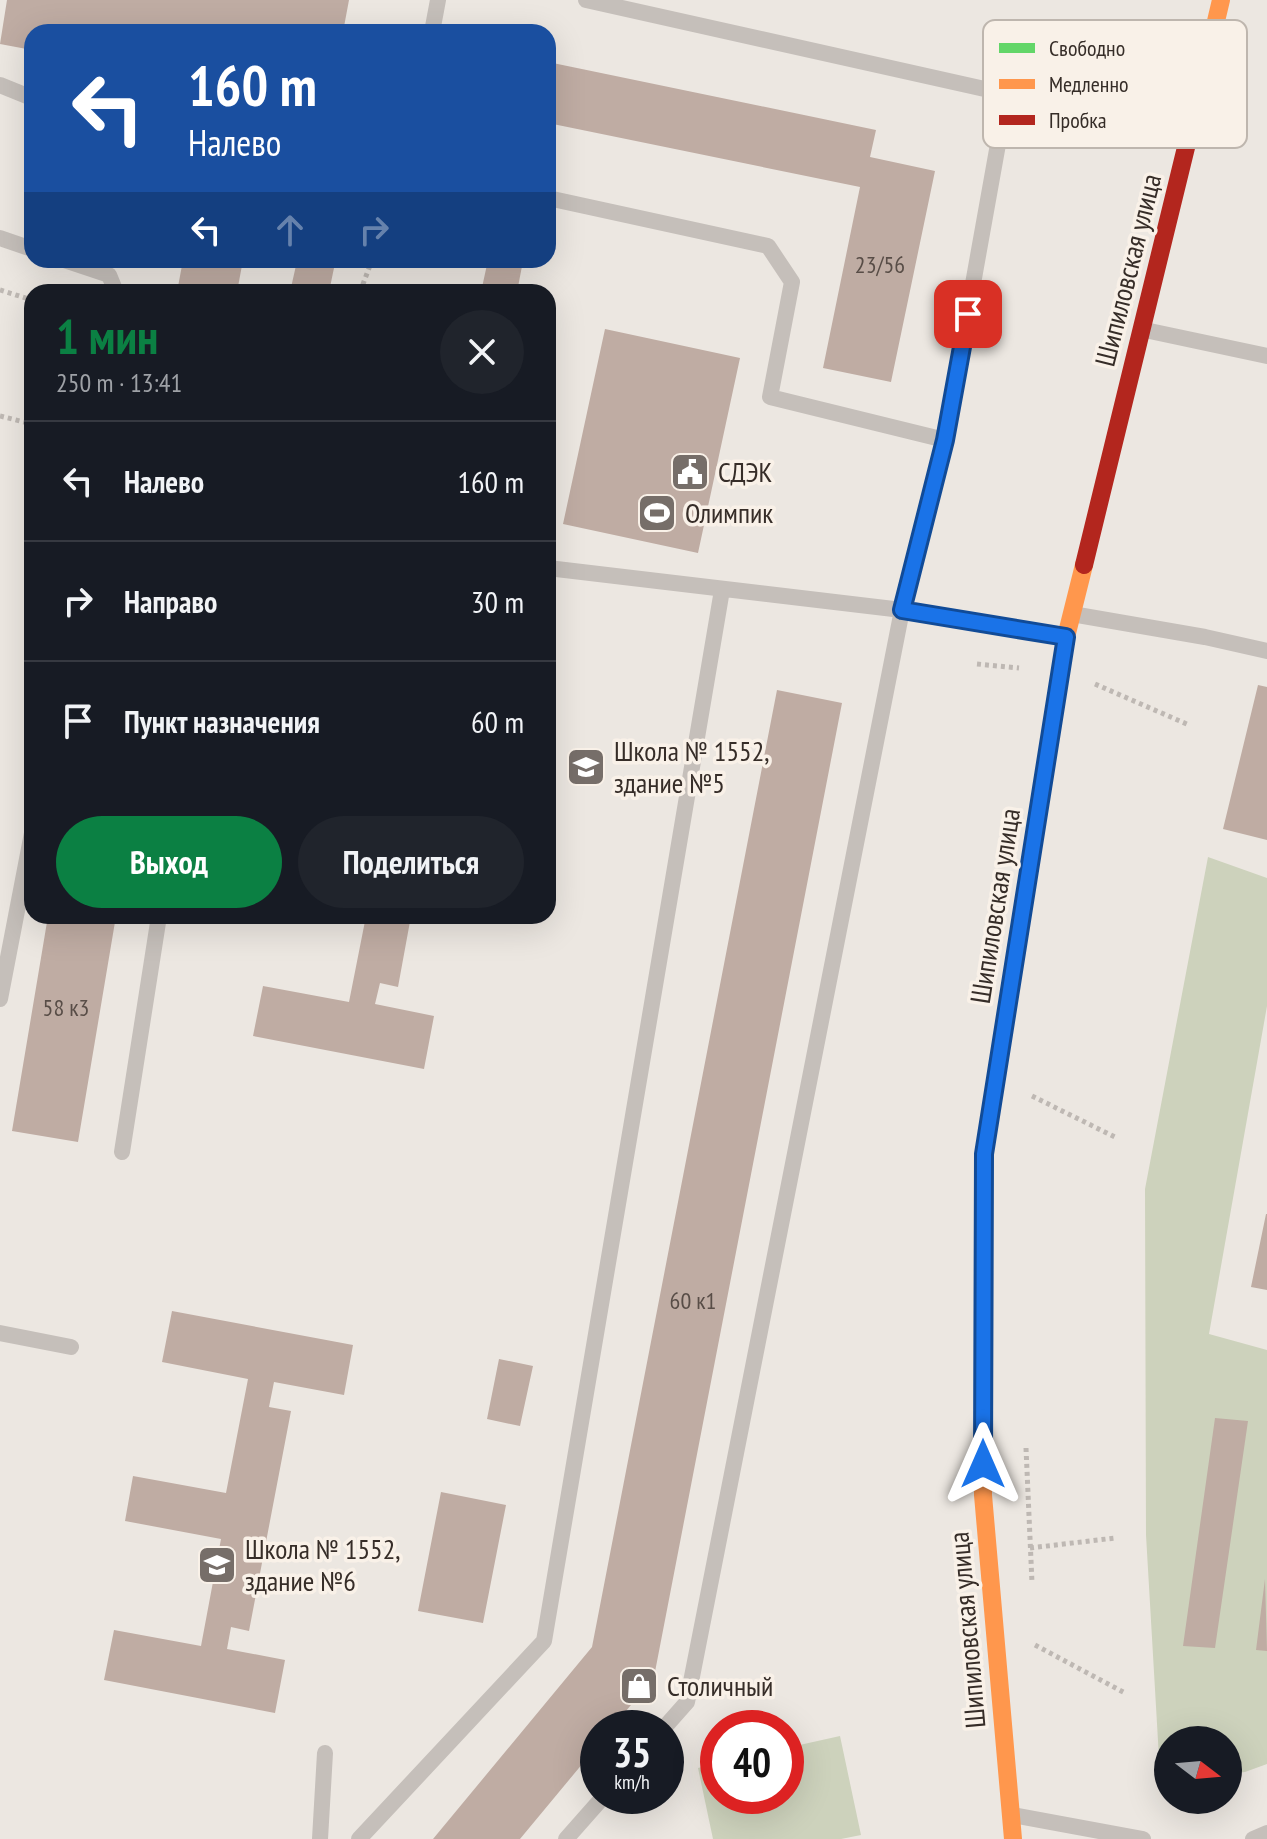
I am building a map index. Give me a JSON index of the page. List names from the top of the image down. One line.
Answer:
{"streets":{"street":["Шипиловская улица"]},"places":{"public building":["СДЭК"],"sports":["Олимпик"],"school or university":["Школа № 1552, здание №5","Школа № 1552, здание №6"],"shop":["Столичный"]},"house_numbers":["23/56","58 к3","60 к1"],"legend":["Свободно","Медленно","Пробка"],"north":"right","page":{"turn":["160 m","Налево"],"heading":["1 мин","250 m · 13:41"],"list":[{"name":"Налево","value":"160 m"},{"name":"Направо","value":"30 m"},{"name":"Пункт назначения","value":"60 m"}],"buttons":["Выход","Поделиться"],"speed":"35 km/h","limit":"40"}}
